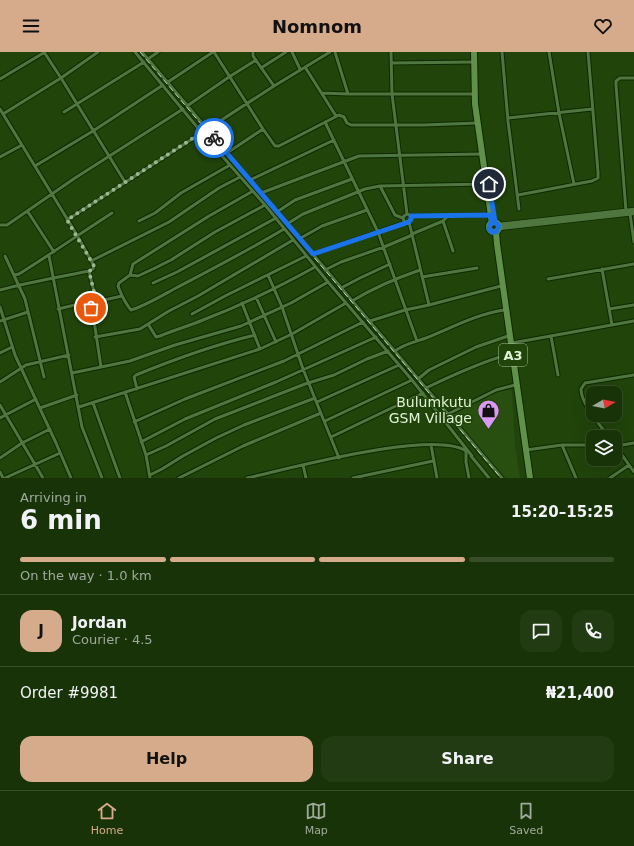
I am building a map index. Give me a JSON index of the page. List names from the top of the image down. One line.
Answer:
{"streets":{"highway":["A3"]},"places":{"shop":["Bulumkutu GSM Village"]},"north":"right","page":{"header":"Nomnom","heading":["6 min","Arriving in","15:20–15:25"],"panel":["Jordan","Courier · 4.5","Order #9981","₦21,400"],"bar":"On the way · 1.0 km","round":"J","buttons":["Help","Share"],"tabs":["Home","Map","Saved"]}}
